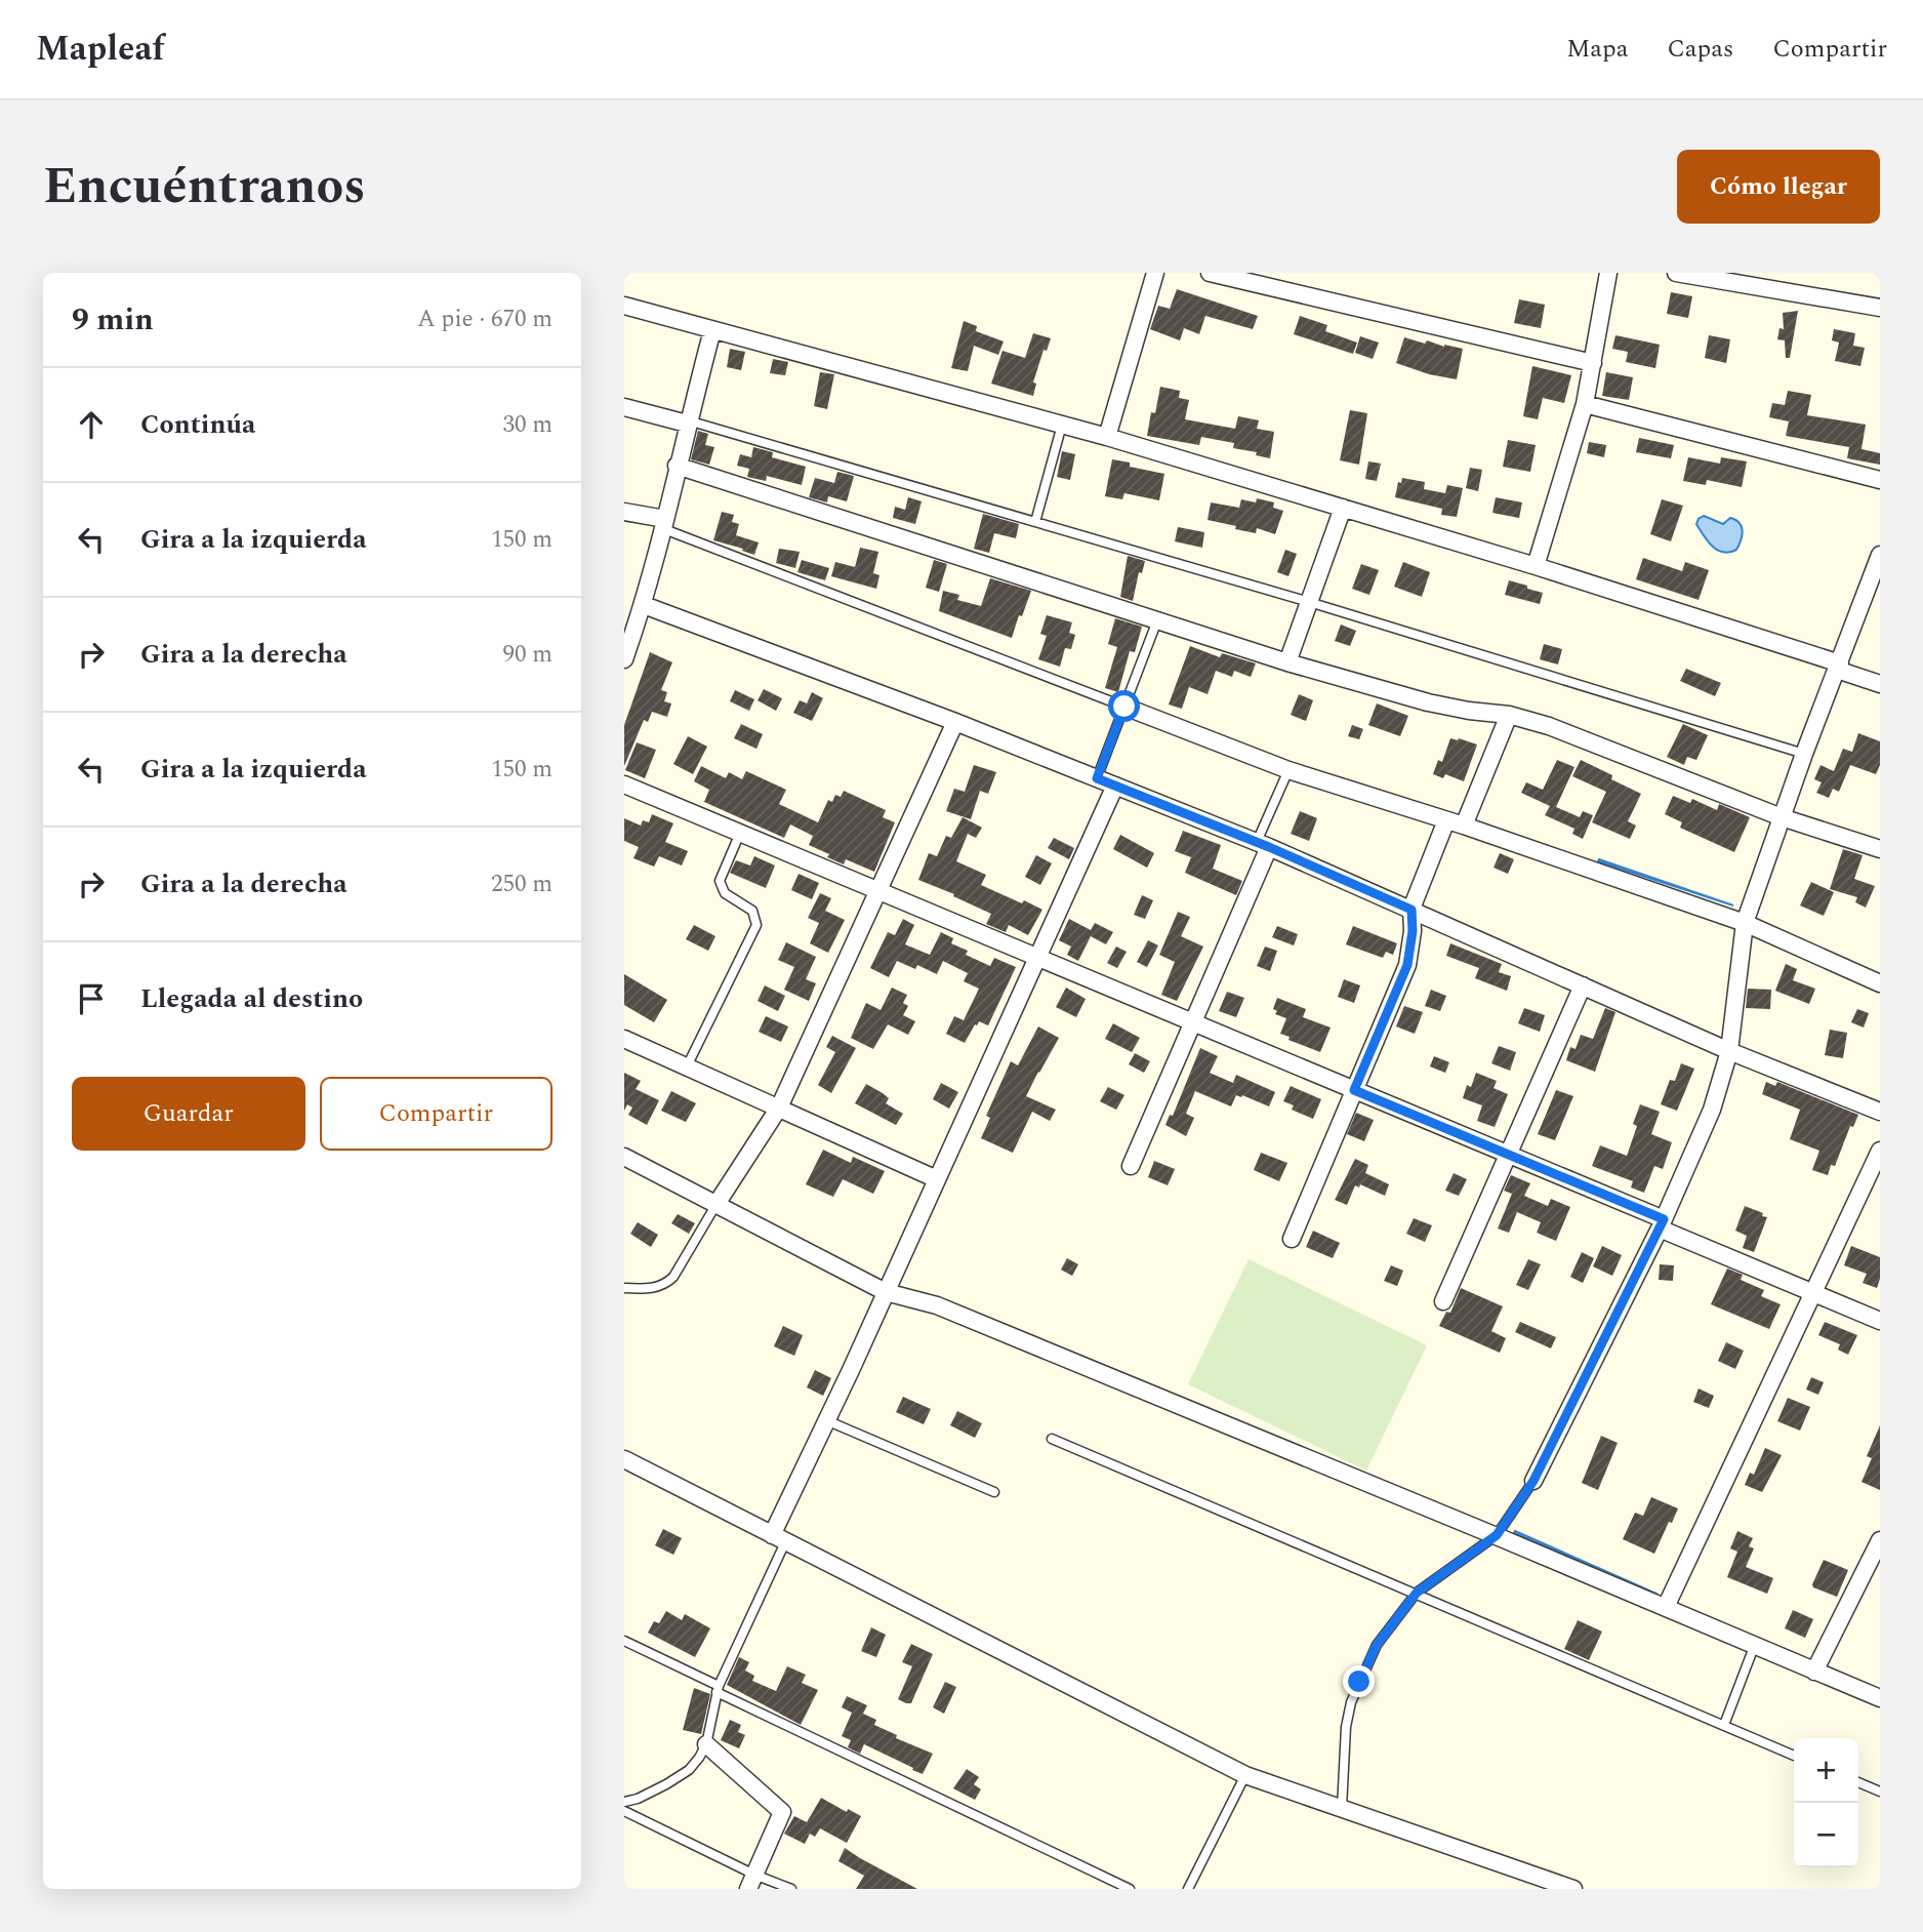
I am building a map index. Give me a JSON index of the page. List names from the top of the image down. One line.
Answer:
{"page":{"header":"Mapleaf","nav":["Mapa","Capas","Compartir"],"title":"Encuéntranos","buttons":["Cómo llegar",["Guardar","Compartir"]],"heading":["9 min","A pie · 670 m"],"list":[["Continúa","30 m"],["Gira a la izquierda","150 m"],["Gira a la derecha","90 m"],["Gira a la izquierda","150 m"],["Gira a la derecha","250 m"],"Llegada al destino"],"map_buttons":["+","−"]}}
